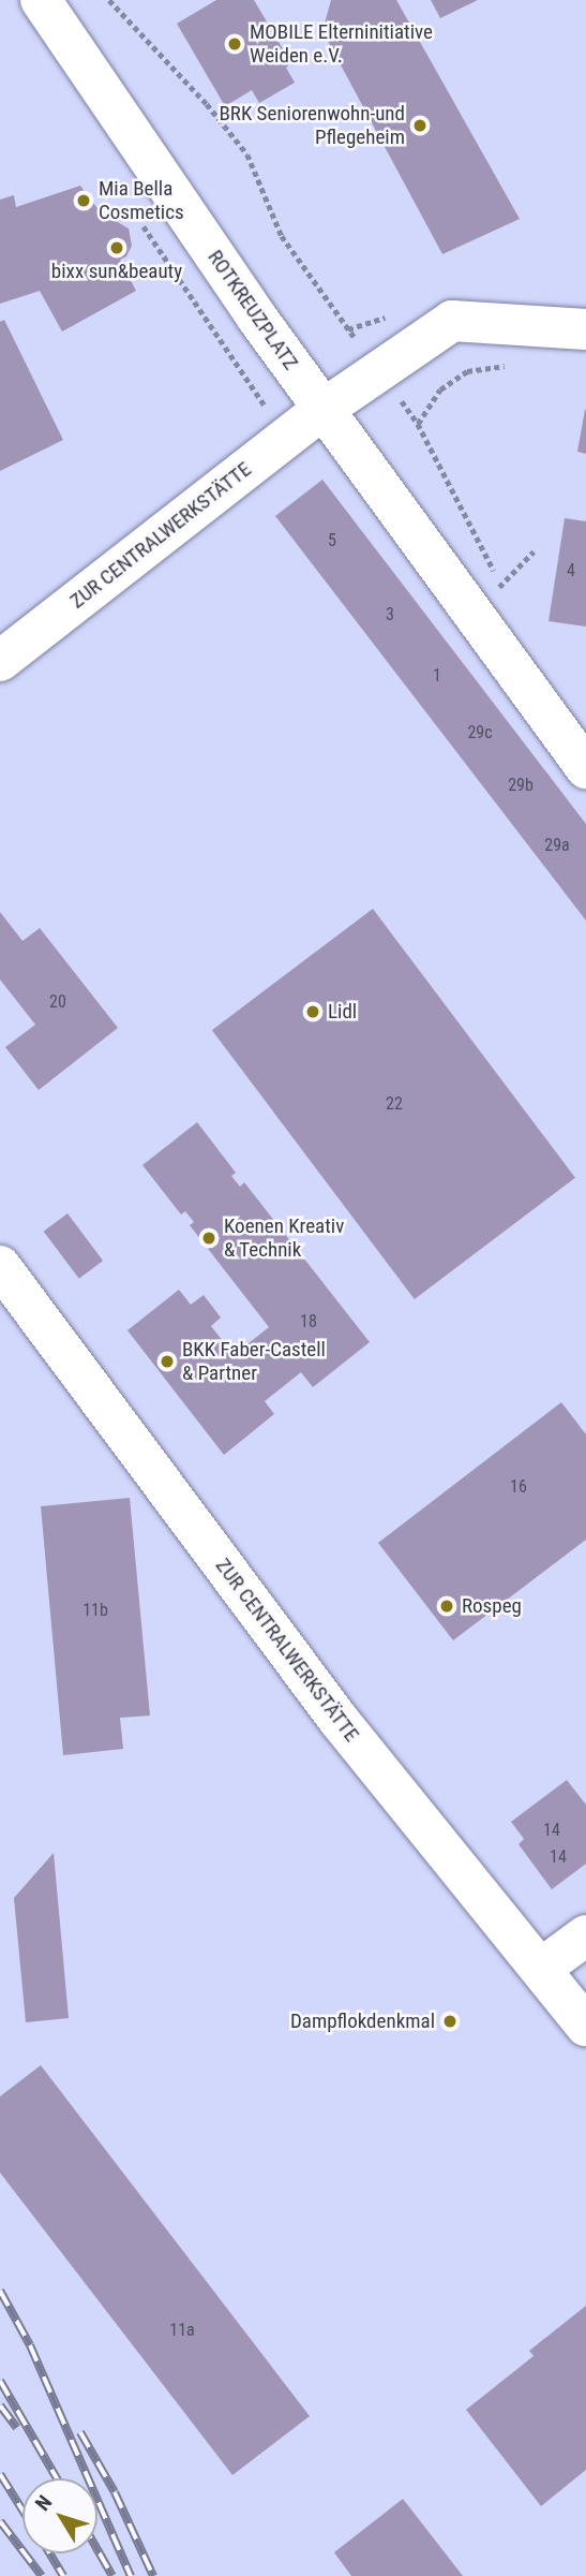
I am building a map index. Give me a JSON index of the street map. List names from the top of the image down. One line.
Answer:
{"streets":{"street":["ROTKREUZPLATZ","ZUR CENTRALWERKSTÄTTE"]},"crossings":[["ROTKREUZPLATZ","ZUR CENTRALWERKSTÄTTE"]],"places":["MOBILE Elterninitiative Weiden e.V.","BRK Seniorenwohn-und Pflegeheim","Mia Bella Cosmetics","bixx sun&beauty","Lidl","Koenen Kreativ & Technik","BKK Faber-Castell & Partner","Rospeg","Dampflokdenkmal"],"house_numbers":["5","4","3","1","29c","29b","29a","20","22","18","16","11b","14","14","11a"],"north":"top left"}
